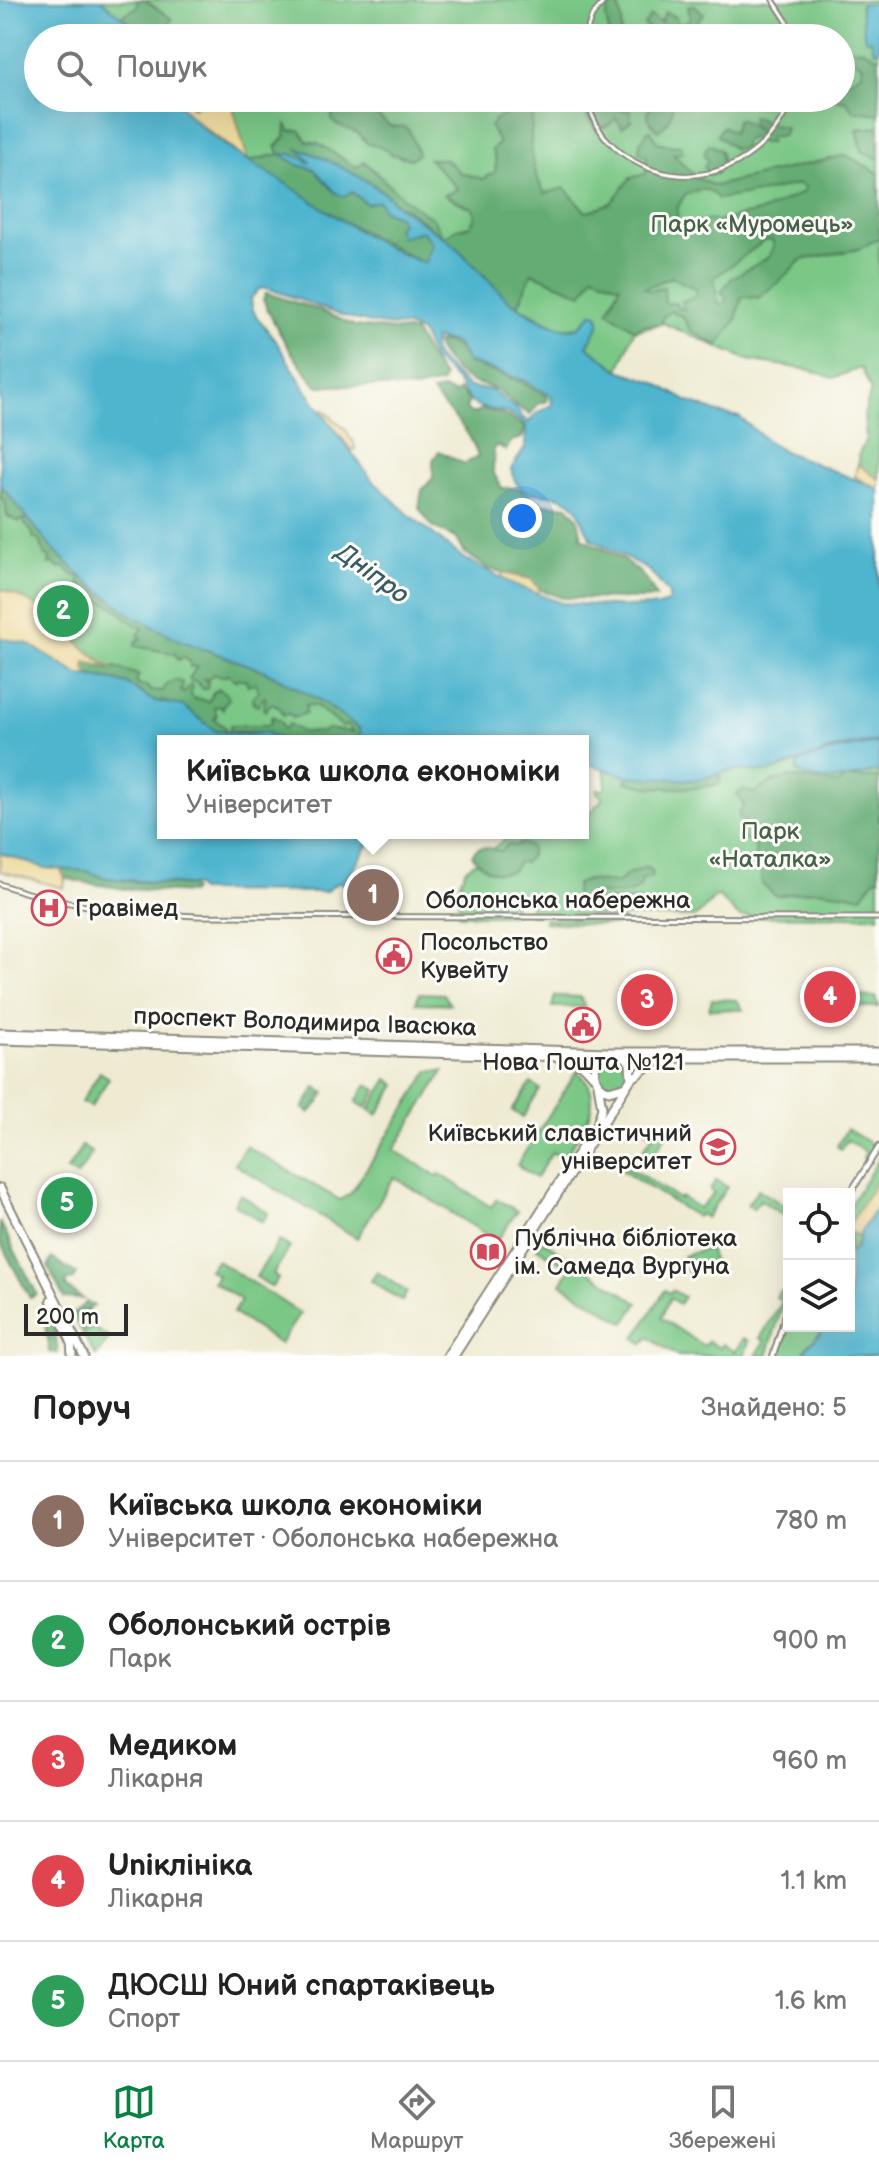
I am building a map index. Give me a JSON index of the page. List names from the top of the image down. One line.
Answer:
{"streets":{"main road":["проспект Володимира Івасюка"],"street":["Оболонська набережна"]},"water":["Дніпро"],"parks":["Парк «Муромець»","Парк «Наталка»"],"places":{"hospital":["Гравімед"],"public building":["Посольство Кувейту","Нова Пошта №121"],"school or university":["Київський славістичний університет"],"library":["Публічна бібліотека ім. Самеда Вургуна"]},"scale_bar":"200 m","page":{"search":"Пошук","pins":["2","1","4","3","5"],"popup":["Київська школа економіки","Університет"],"scale":"200 m","heading":["Поруч","Знайдено: 5"],"list":[{"mark":"1","name":"Київська школа економіки","note":"Університет · Оболонська набережна","value":"780 m"},{"mark":"2","name":"Оболонський острів","note":"Парк","value":"900 m"},{"mark":"3","name":"Медиком","note":"Лікарня","value":"960 m"},{"mark":"4","name":"Uniклініка","note":"Лікарня","value":"1.1 km"},{"mark":"5","name":"ДЮСШ Юний спартаківець","note":"Спорт","value":"1.6 km"}],"nav":["Карта","Маршрут","Збережені"]}}
